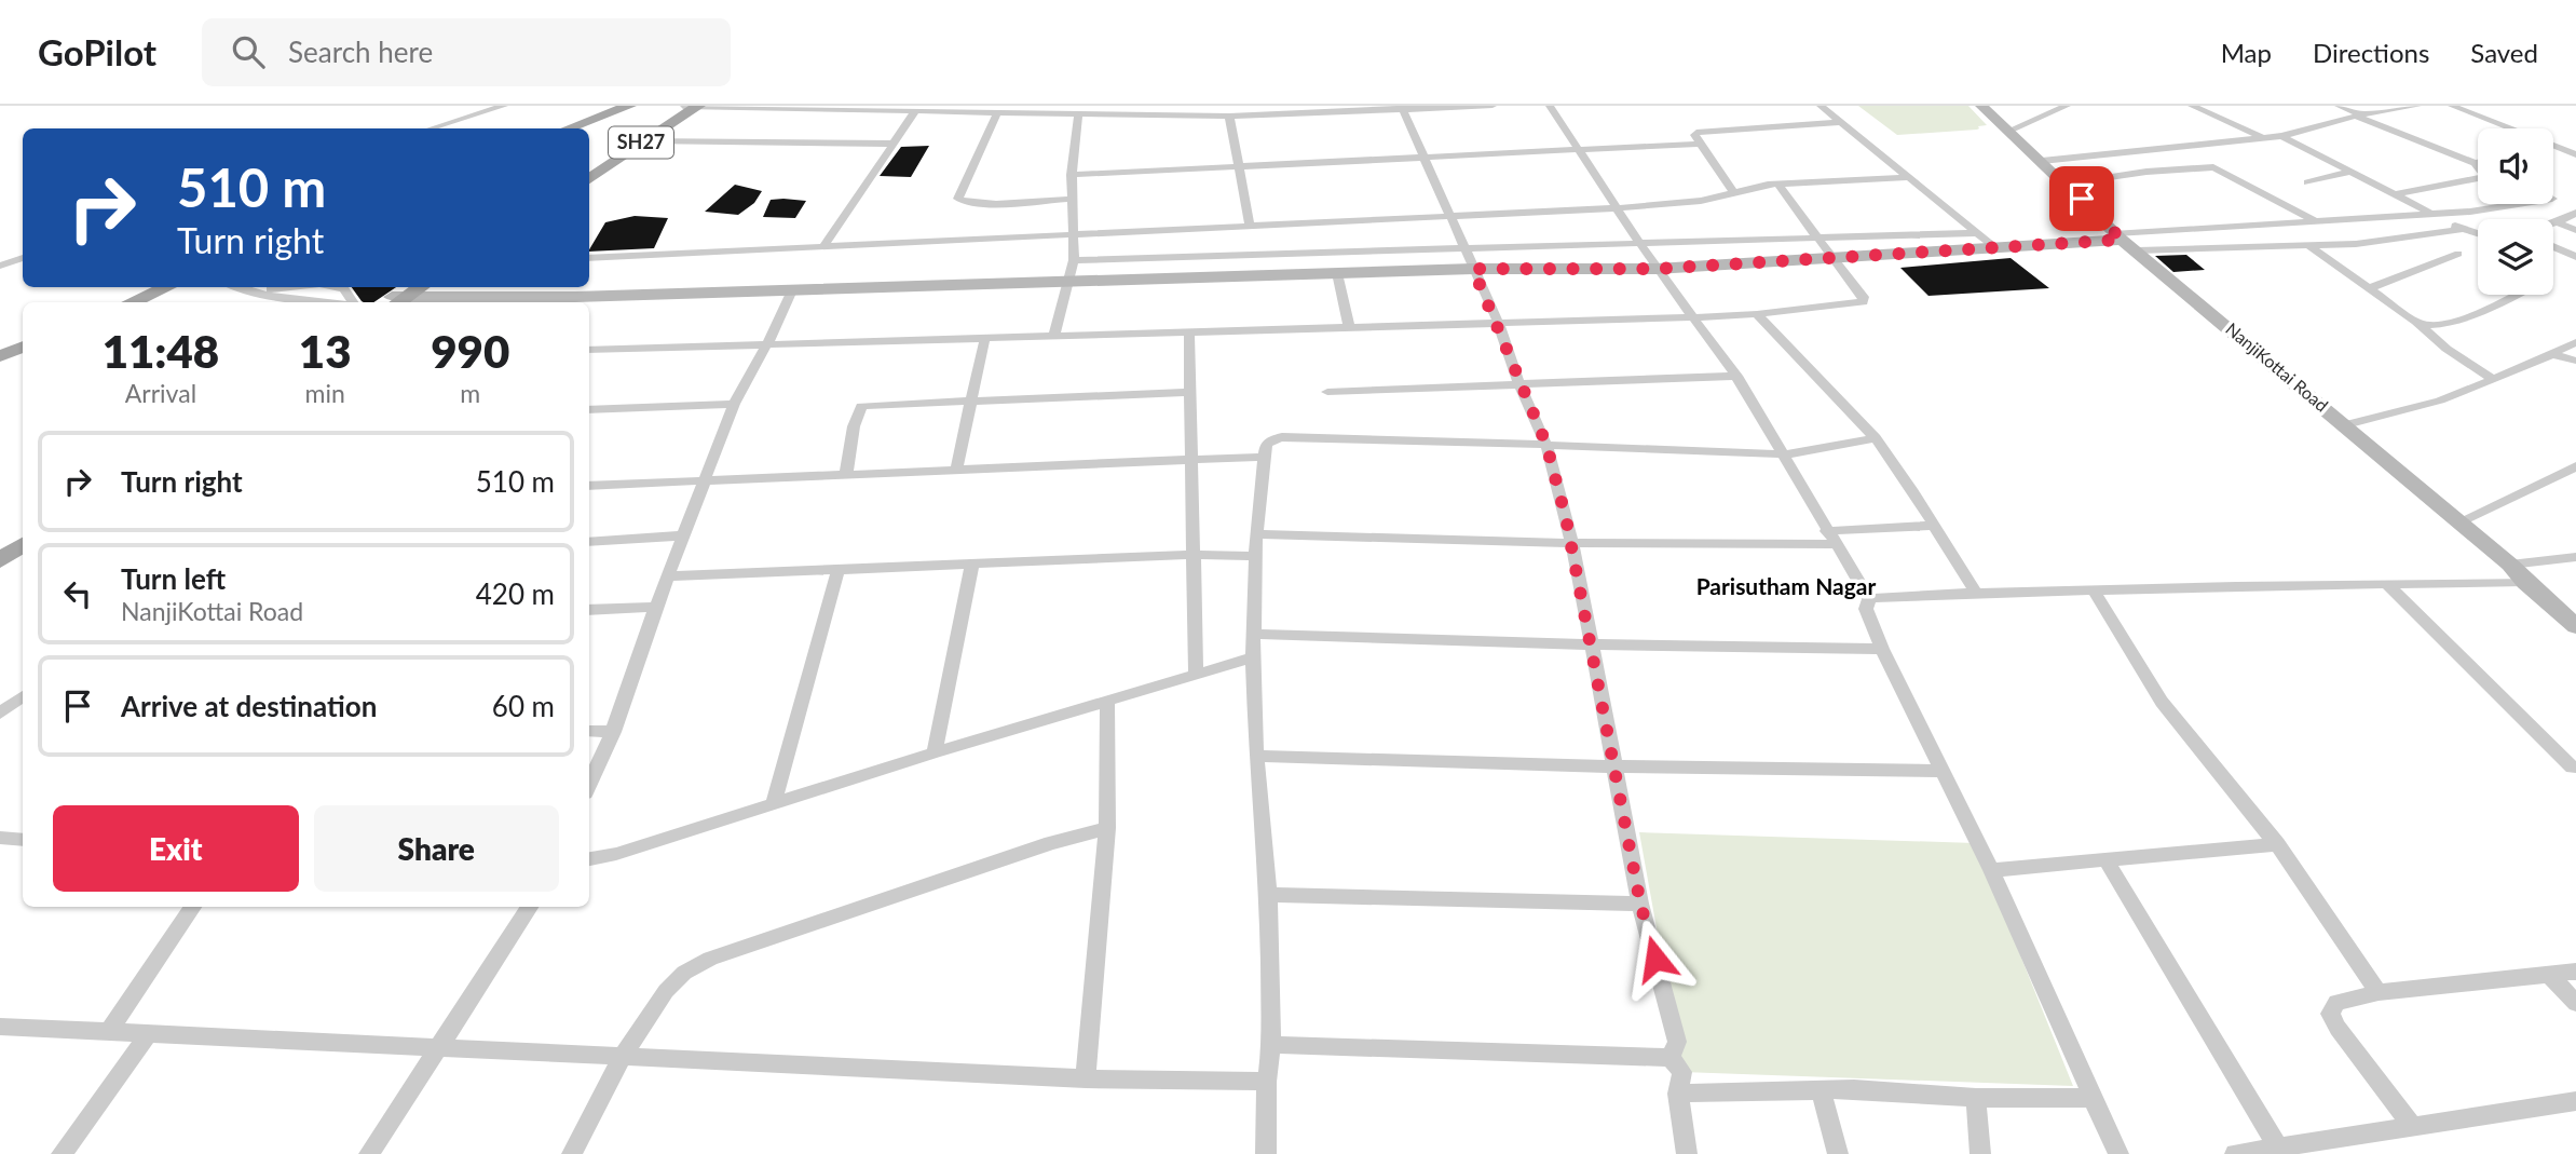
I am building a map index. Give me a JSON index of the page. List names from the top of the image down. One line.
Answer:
{"streets":{"main road":["SH27"],"street":["NanjiKottai Road"]},"districts":["Parisutham Nagar"],"page":{"header":"GoPilot","search":"Search here","nav":["Map","Directions","Saved"],"turn":["510 m","Turn right"],"eta":["11:48","Arrival","13","min","990","m"],"list":[{"name":"Turn right","value":"510 m"},{"name":"Turn left","note":"NanjiKottai Road","value":"420 m"},{"name":"Arrive at destination","value":"60 m"}],"buttons":["Exit","Share"]}}
